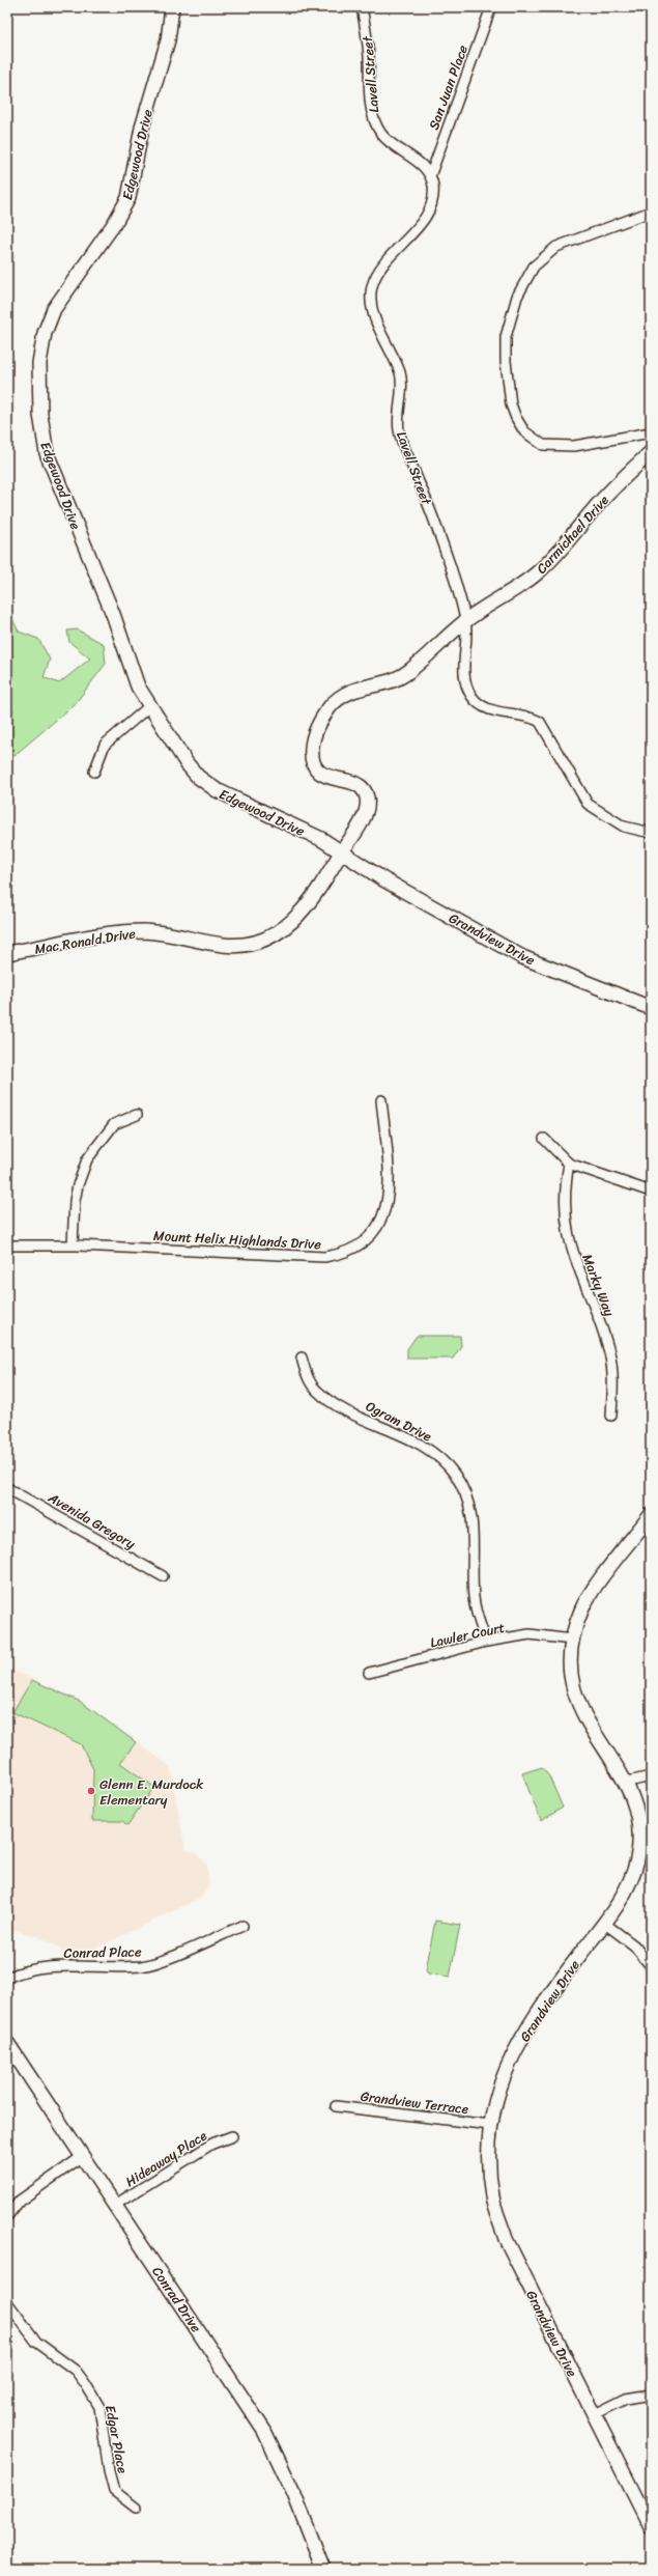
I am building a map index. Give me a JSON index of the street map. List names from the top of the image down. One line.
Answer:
{"streets":{"street":["Lavell Street","San Juan Place","Edgewood Drive","Carmichael Drive","Grandview Drive","Mac Ronald Drive","Mount Helix Highlands Drive","Marky Way","Ogram Drive","Avenida Gregory","Lawler Court","Conrad Place","Grandview Terrace","Hideaway Place","Conrad Drive","Edgar Place"]},"crossings":[["Lavell Street","San Juan Place"],["Lavell Street","Carmichael Drive"],["Edgewood Drive","Grandview Drive"],["Edgewood Drive","Mac Ronald Drive"],["Grandview Drive","Mac Ronald Drive"],["Grandview Drive","Lawler Court"],["Grandview Drive","Grandview Terrace"],["Ogram Drive","Lawler Court"],["Hideaway Place","Conrad Drive"]],"places":["Glenn E. Murdock Elementary"]}
